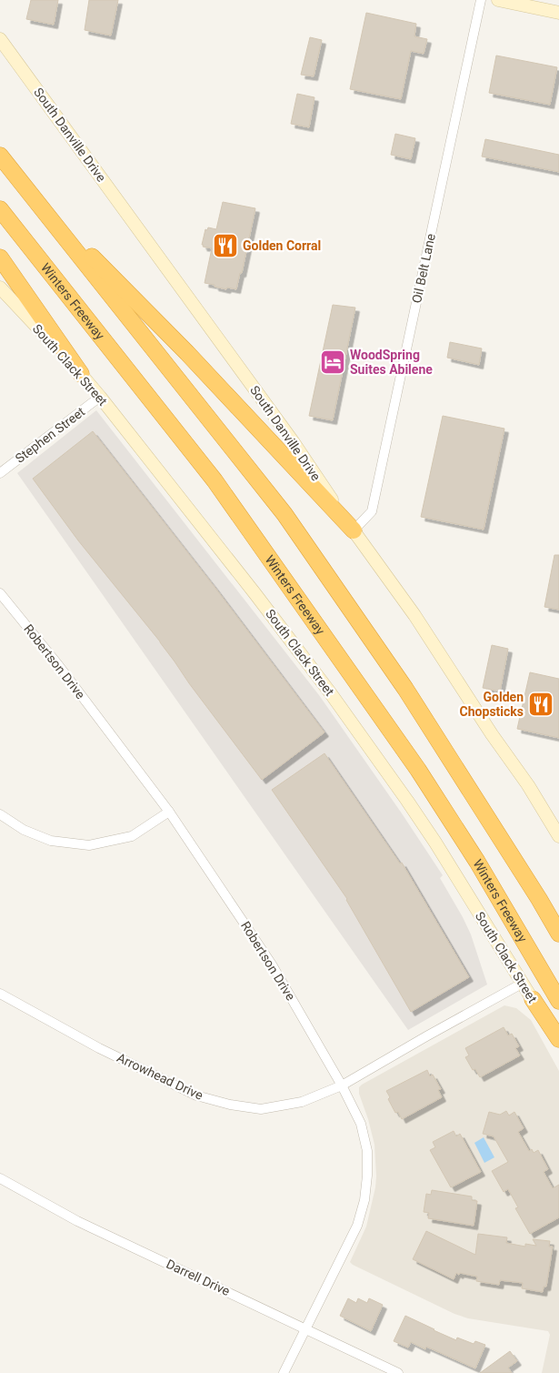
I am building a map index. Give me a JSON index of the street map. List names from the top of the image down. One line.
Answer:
{"streets":{"highway":["Winters Freeway"],"main road":["South Danville Drive","South Clack Street"],"street":["Oil Belt Lane","Stephen Street","Robertson Drive","Arrowhead Drive","Darrell Drive"]},"crossings":[["South Danville Drive","Oil Belt Lane"],["South Clack Street","Stephen Street"],["South Clack Street","Arrowhead Drive"],["Robertson Drive","Arrowhead Drive"],["Robertson Drive","Darrell Drive"]],"places":{"restaurant":["Golden Corral","Golden Chopsticks"],"hotel":["WoodSpring Suites Abilene"]}}
